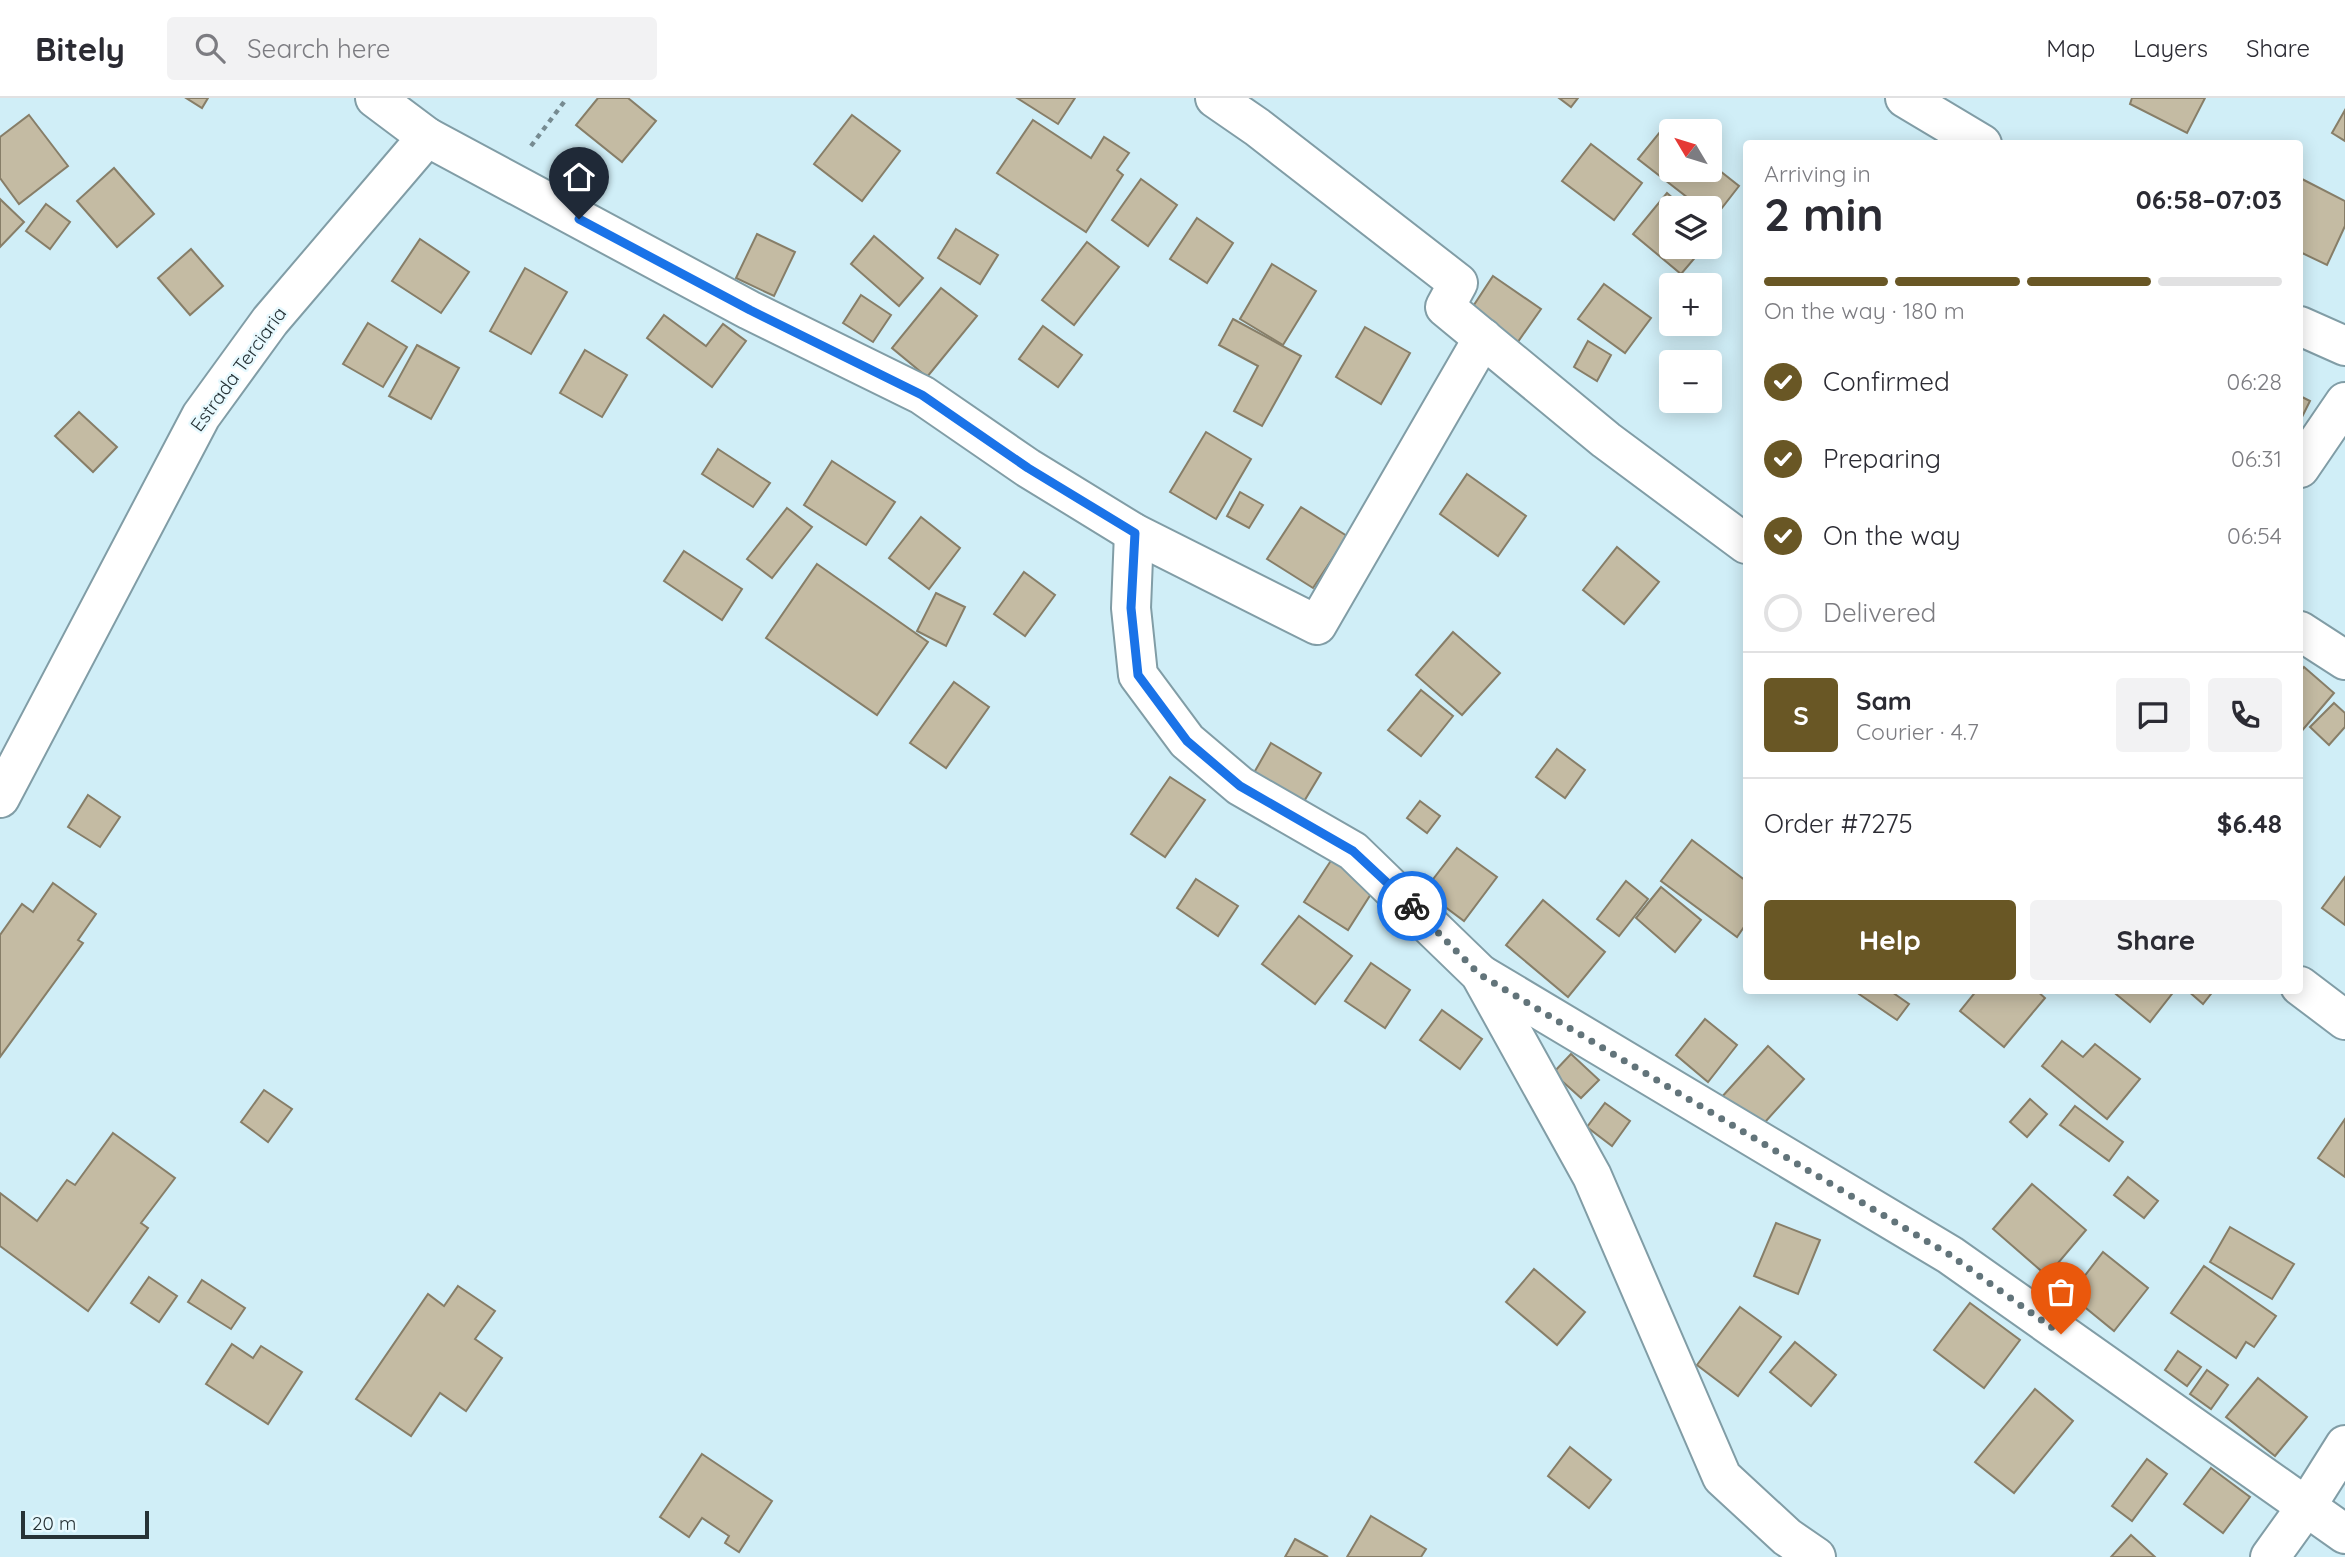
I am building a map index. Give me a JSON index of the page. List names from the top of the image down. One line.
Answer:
{"streets":{"street":["Estrada Terciaria"]},"scale_bar":"20 m","north":"top left","page":{"header":"Bitely","search":"Search here","nav":["Map","Layers","Share"],"map_buttons":["+","−"],"heading":["2 min","Arriving in","06:58–07:03"],"panel":["Sam","Courier · 4.7","Order #7275","$6.48"],"bar":"On the way · 180 m","list":[["Confirmed","06:28"],["Preparing","06:31"],["On the way","06:54"],"Delivered"],"round":"S","buttons":["Help","Share"],"scale":"20 m"}}
